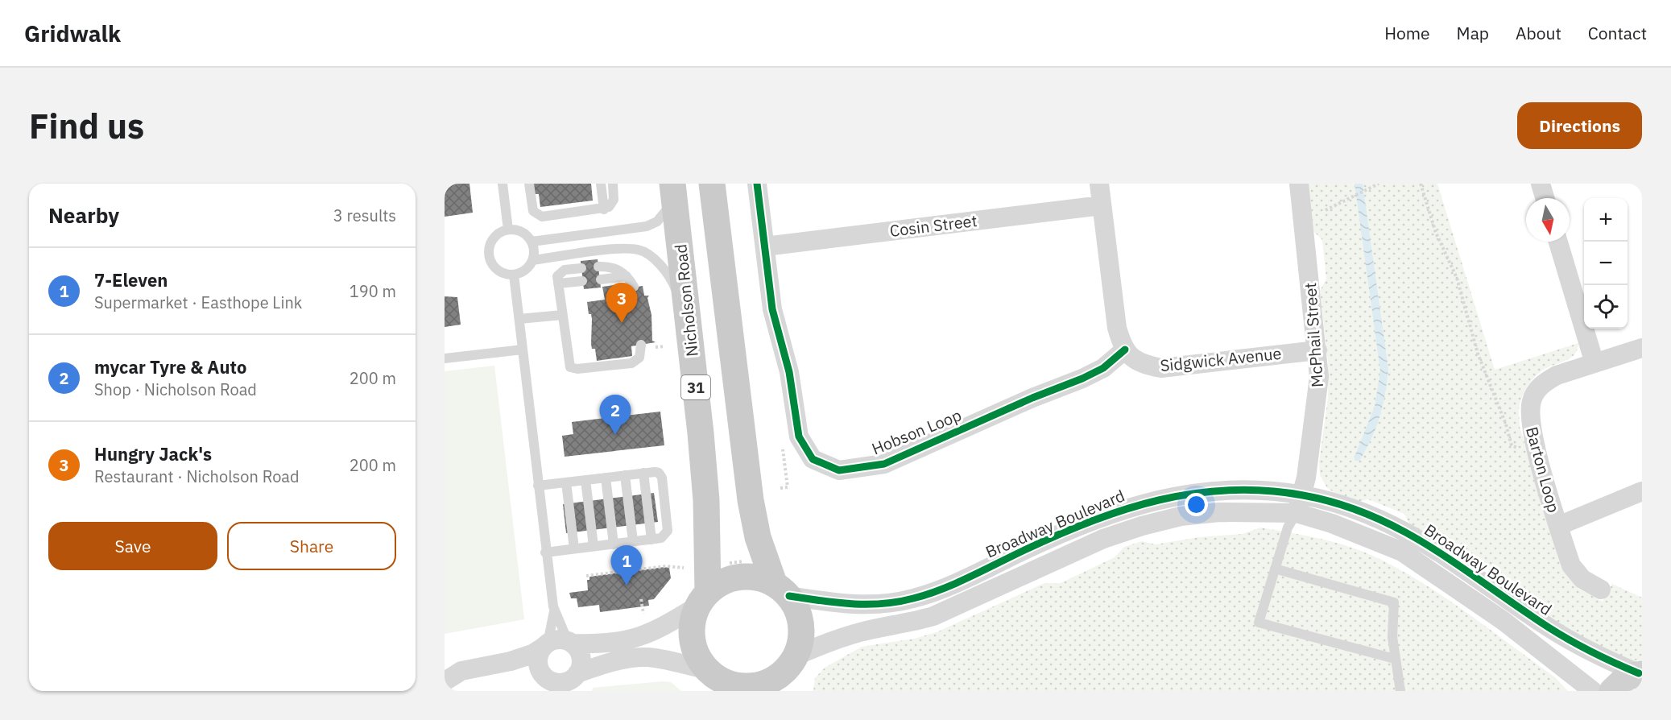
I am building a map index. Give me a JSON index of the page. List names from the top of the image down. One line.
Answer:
{"streets":{"main road":["Nicholson Road","31"],"street":["Cosin Street","McPhail Street","Sidgwick Avenue","Hobson Loop","Barton Loop","Broadway Boulevard"]},"crossings":[["Cosin Street","Hobson Loop"],["Nicholson Road","Broadway Boulevard"],["McPhail Street","Sidgwick Avenue"],["McPhail Street","Broadway Boulevard"],["Sidgwick Avenue","Hobson Loop"]],"north":"bottom","page":{"header":"Gridwalk","nav":["Home","Map","About","Contact"],"buttons":["Directions",["Save","Share"]],"title":"Find us","heading":["Nearby","3 results"],"map_buttons":["+","−"],"list":[{"mark":"1","name":"7-Eleven","note":"Supermarket · Easthope Link","value":"190 m"},{"mark":"2","name":"mycar Tyre & Auto","note":"Shop · Nicholson Road","value":"200 m"},{"mark":"3","name":"Hungry Jack's","note":"Restaurant · Nicholson Road","value":"200 m"}],"pins":["3","2","1"]}}
